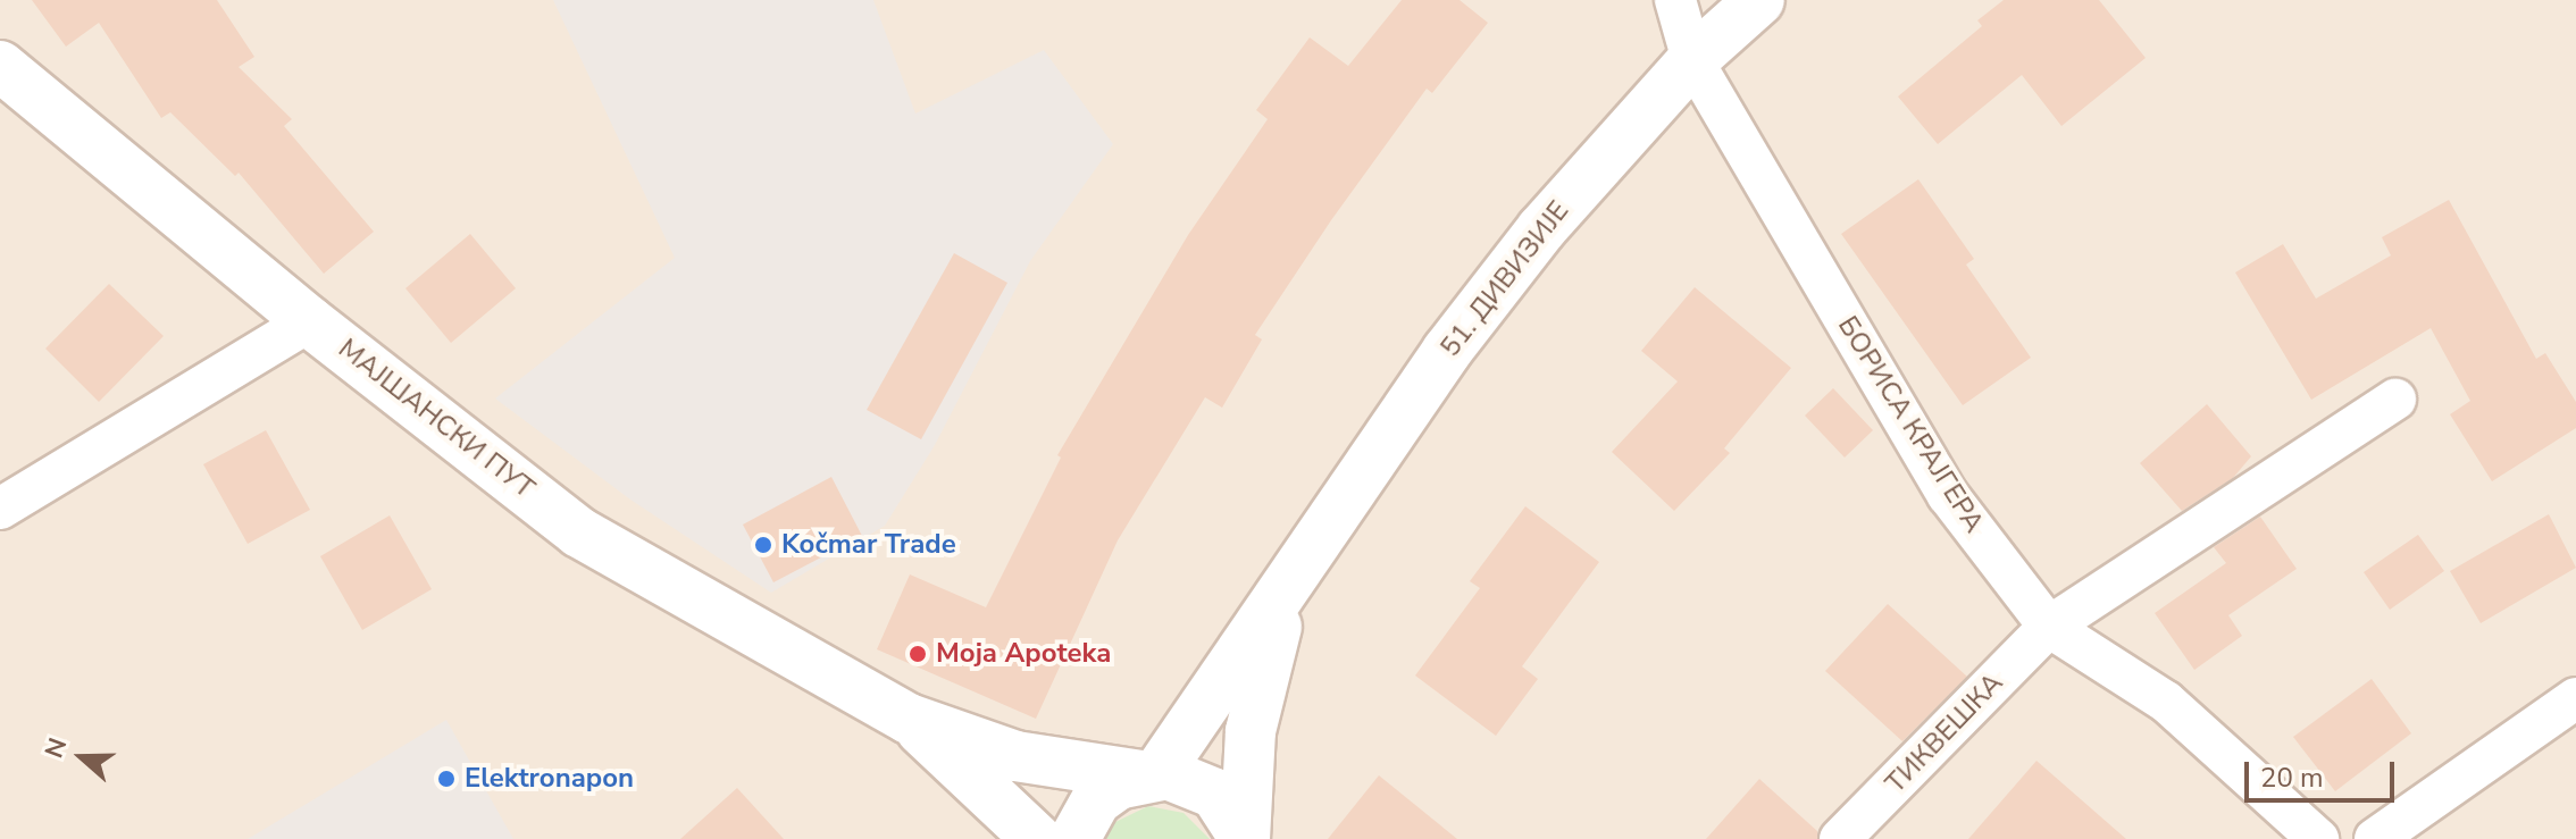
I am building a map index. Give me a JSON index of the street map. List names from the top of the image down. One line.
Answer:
{"streets":{"street":["51. ДИВИЗИЈЕ","МАЈШАНСКИ ПУТ","БОРИСА КРАЈГЕРА","ТИКВЕШКА"]},"crossings":[["51. ДИВИЗИЈЕ","МАЈШАНСКИ ПУТ"],["51. ДИВИЗИЈЕ","БОРИСА КРАЈГЕРА"],["БОРИСА КРАЈГЕРА","ТИКВЕШКА"]],"places":["Kočmar Trade","Moja Apoteka","Elektronapon"],"scale_bar":"20 m","north":"left"}
